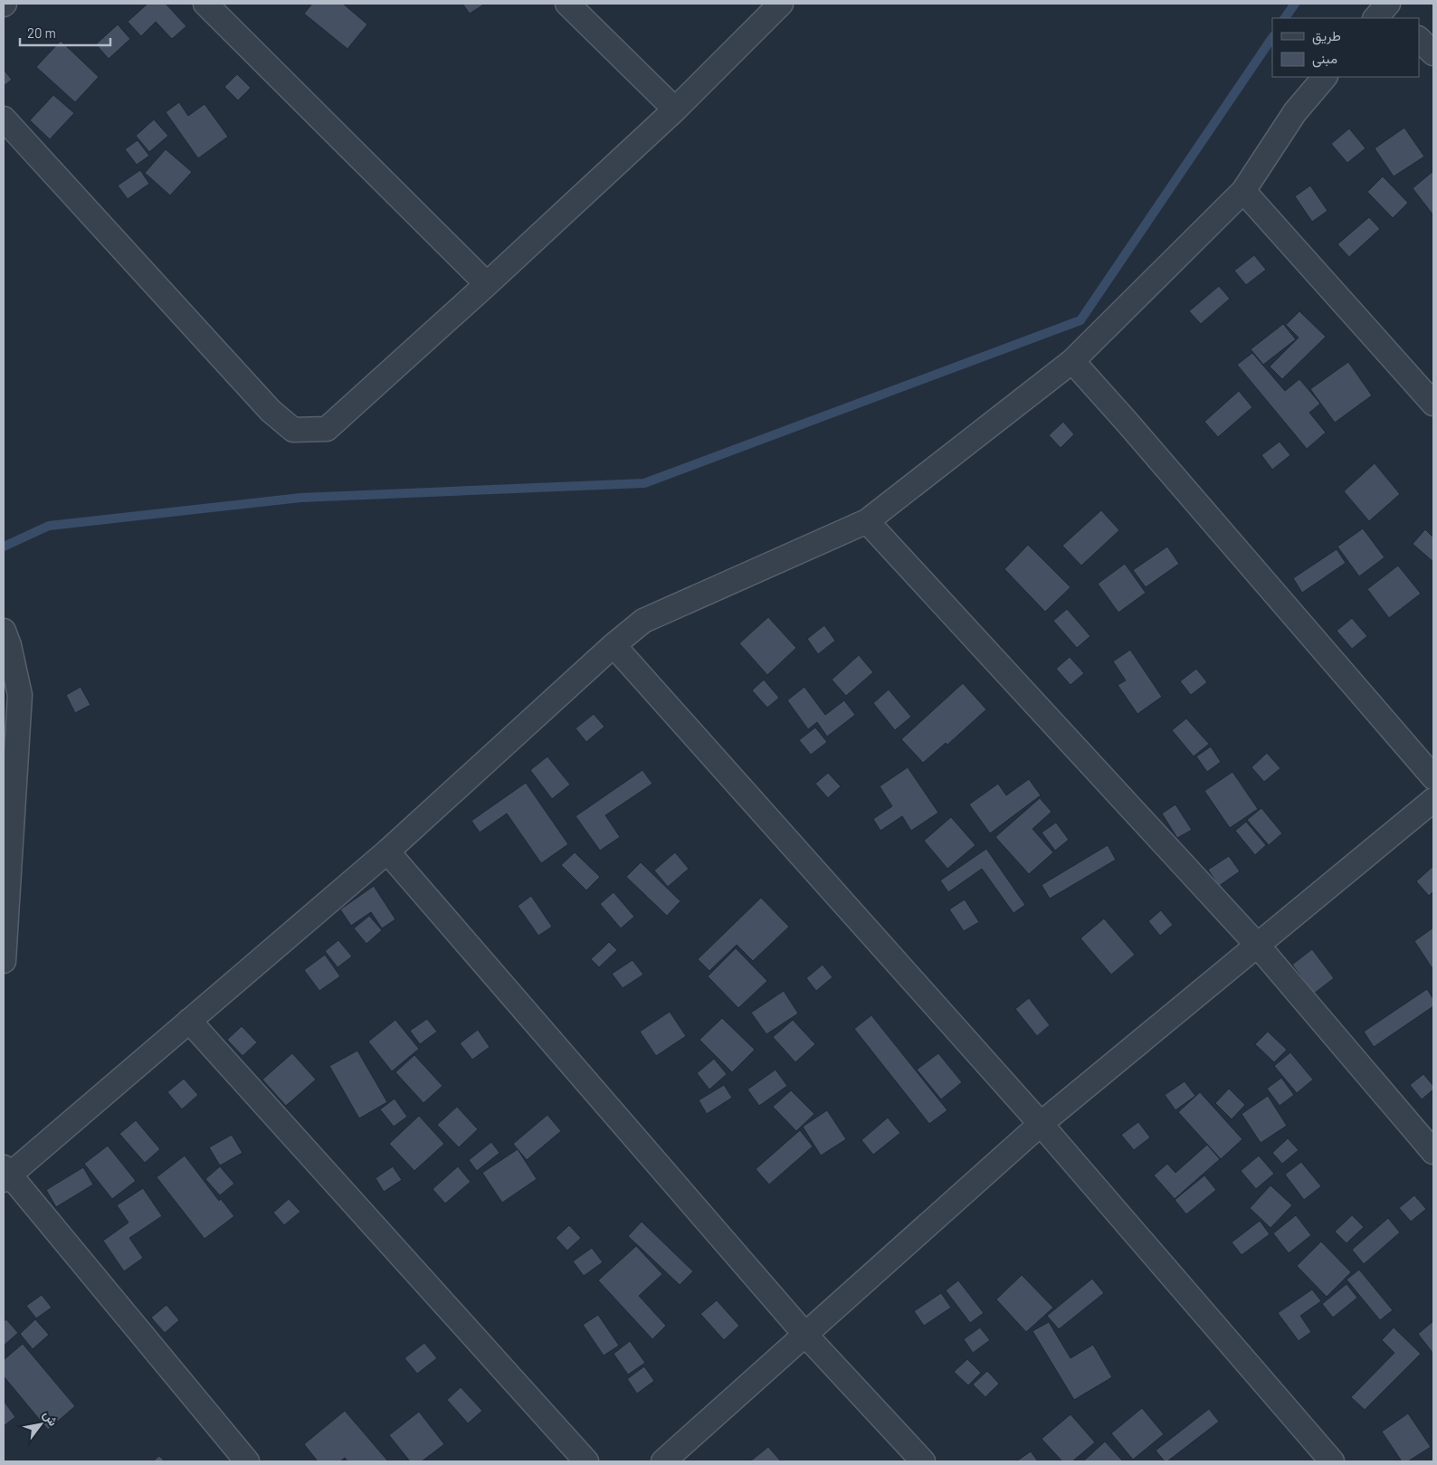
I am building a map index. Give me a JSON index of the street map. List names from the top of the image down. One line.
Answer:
{"legend":["طريق","مبنى"],"scale_bar":"20 m","north":"top right"}
